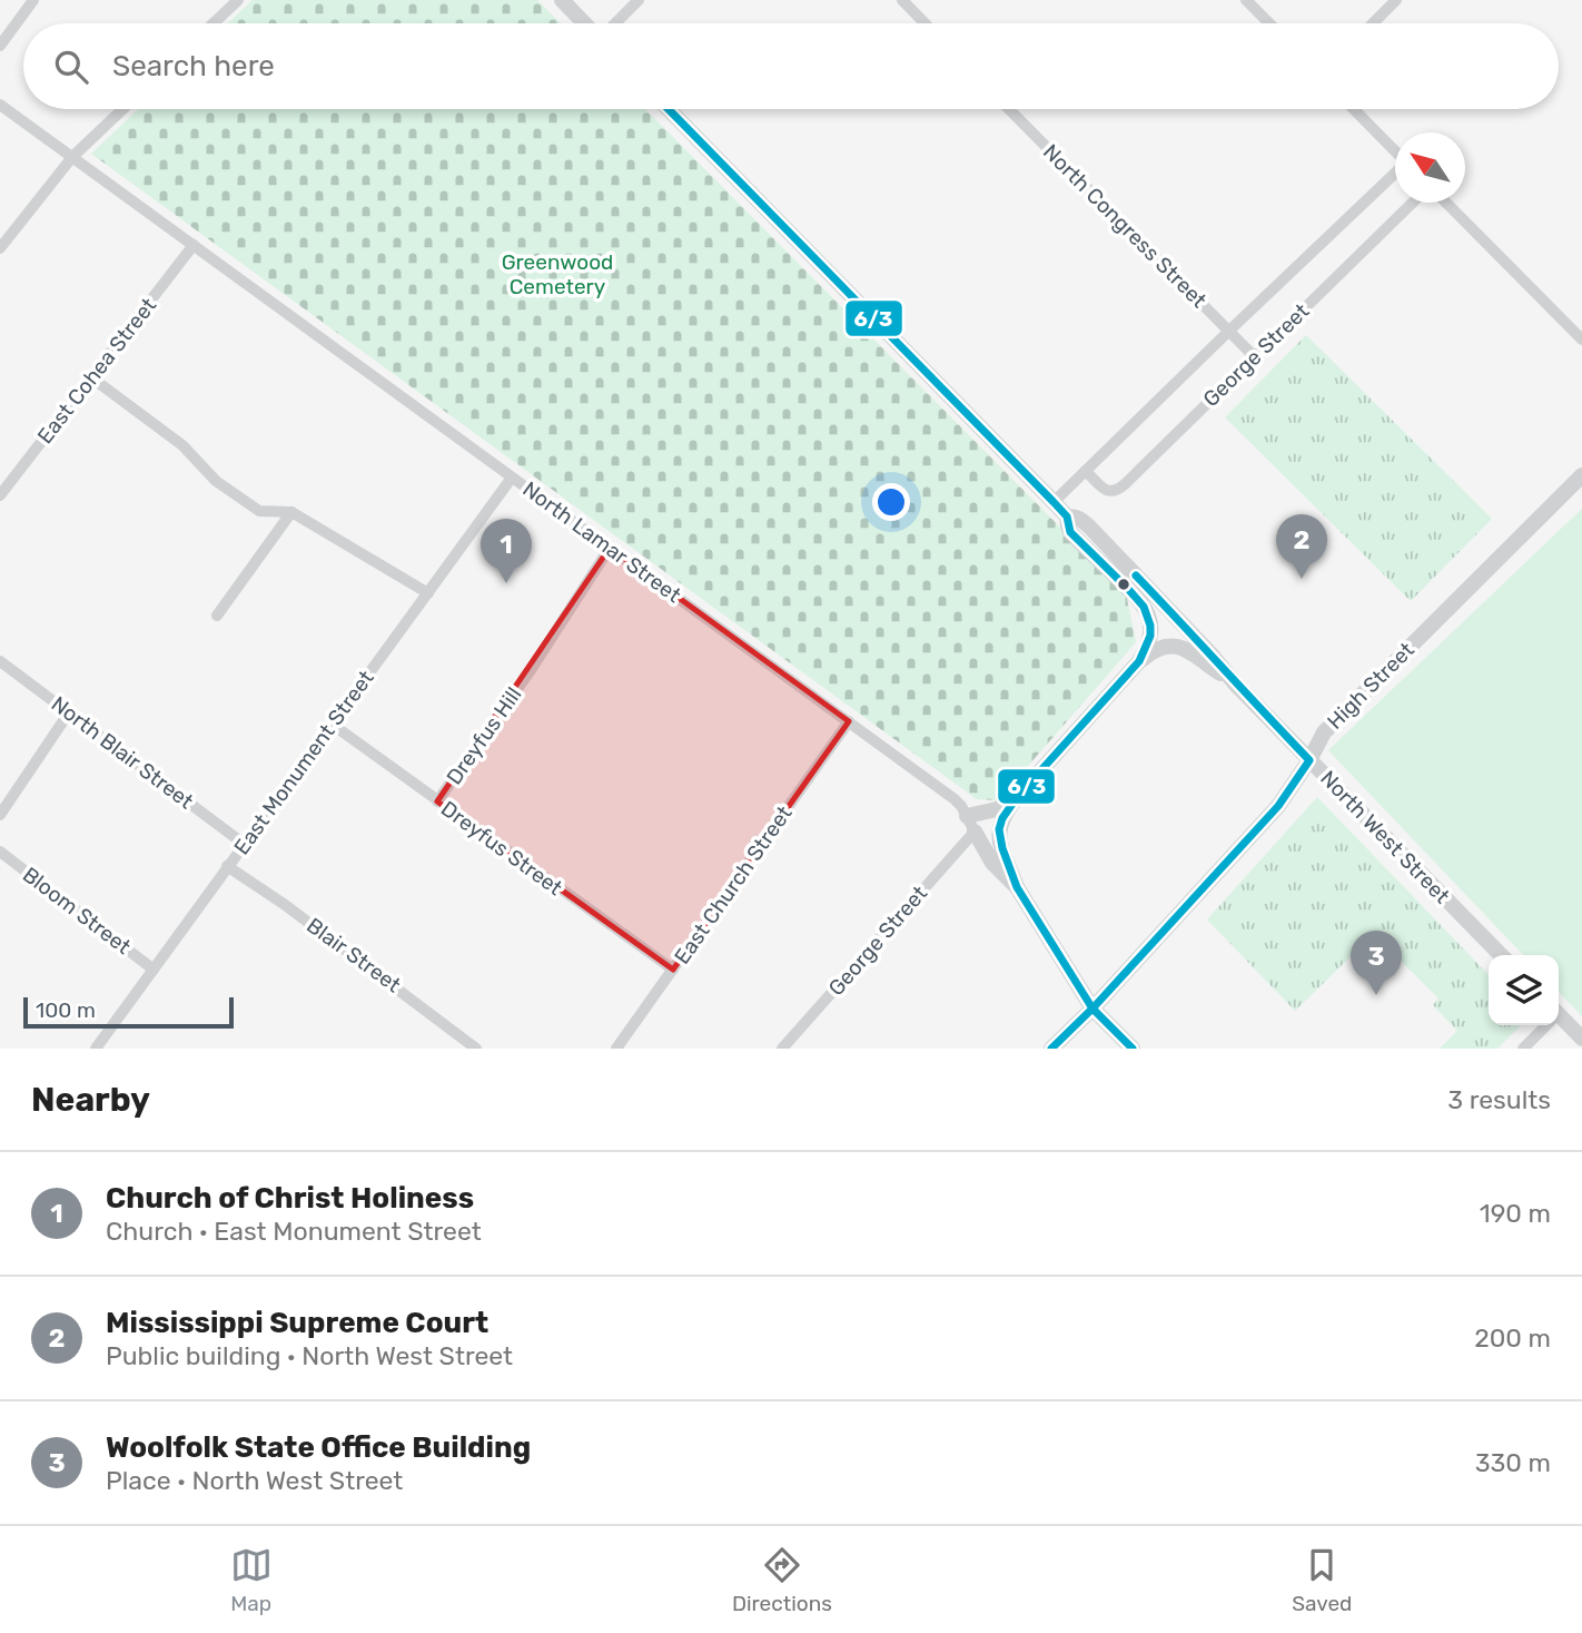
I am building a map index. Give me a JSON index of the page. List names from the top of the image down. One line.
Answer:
{"streets":{"street":["North Congress Street","George Street","East Cohea Street","North Lamar Street","High Street","Dreyfus Hill","North Blair Street","East Monument Street","North West Street","Dreyfus Street","East Church Street","Bloom Street","Blair Street"]},"crossings":[["North Congress Street","George Street"],["George Street","North Lamar Street"],["George Street","North West Street"],["East Cohea Street","North Lamar Street"],["North Lamar Street","High Street"],["North Lamar Street","Dreyfus Hill"],["North Lamar Street","East Monument Street"],["North Lamar Street","East Church Street"],["High Street","North West Street"],["Dreyfus Hill","Dreyfus Street"],["North Blair Street","East Monument Street"],["East Monument Street","Dreyfus Street"],["East Monument Street","Bloom Street"],["East Monument Street","Blair Street"],["Dreyfus Street","East Church Street"]],"parks":["Greenwood Cemetery"],"lines":["transit line 6/3"],"scale_bar":"100 m","north":"top left","page":{"search":"Search here","pins":["2","1","3"],"scale":"100 m","heading":["Nearby","3 results"],"list":[{"mark":"1","name":"Church of Christ Holiness","note":"Church · East Monument Street","value":"190 m"},{"mark":"2","name":"Mississippi Supreme Court","note":"Public building · North West Street","value":"200 m"},{"mark":"3","name":"Woolfolk State Office Building","note":"Place · North West Street","value":"330 m"}],"nav":["Map","Directions","Saved"]}}
